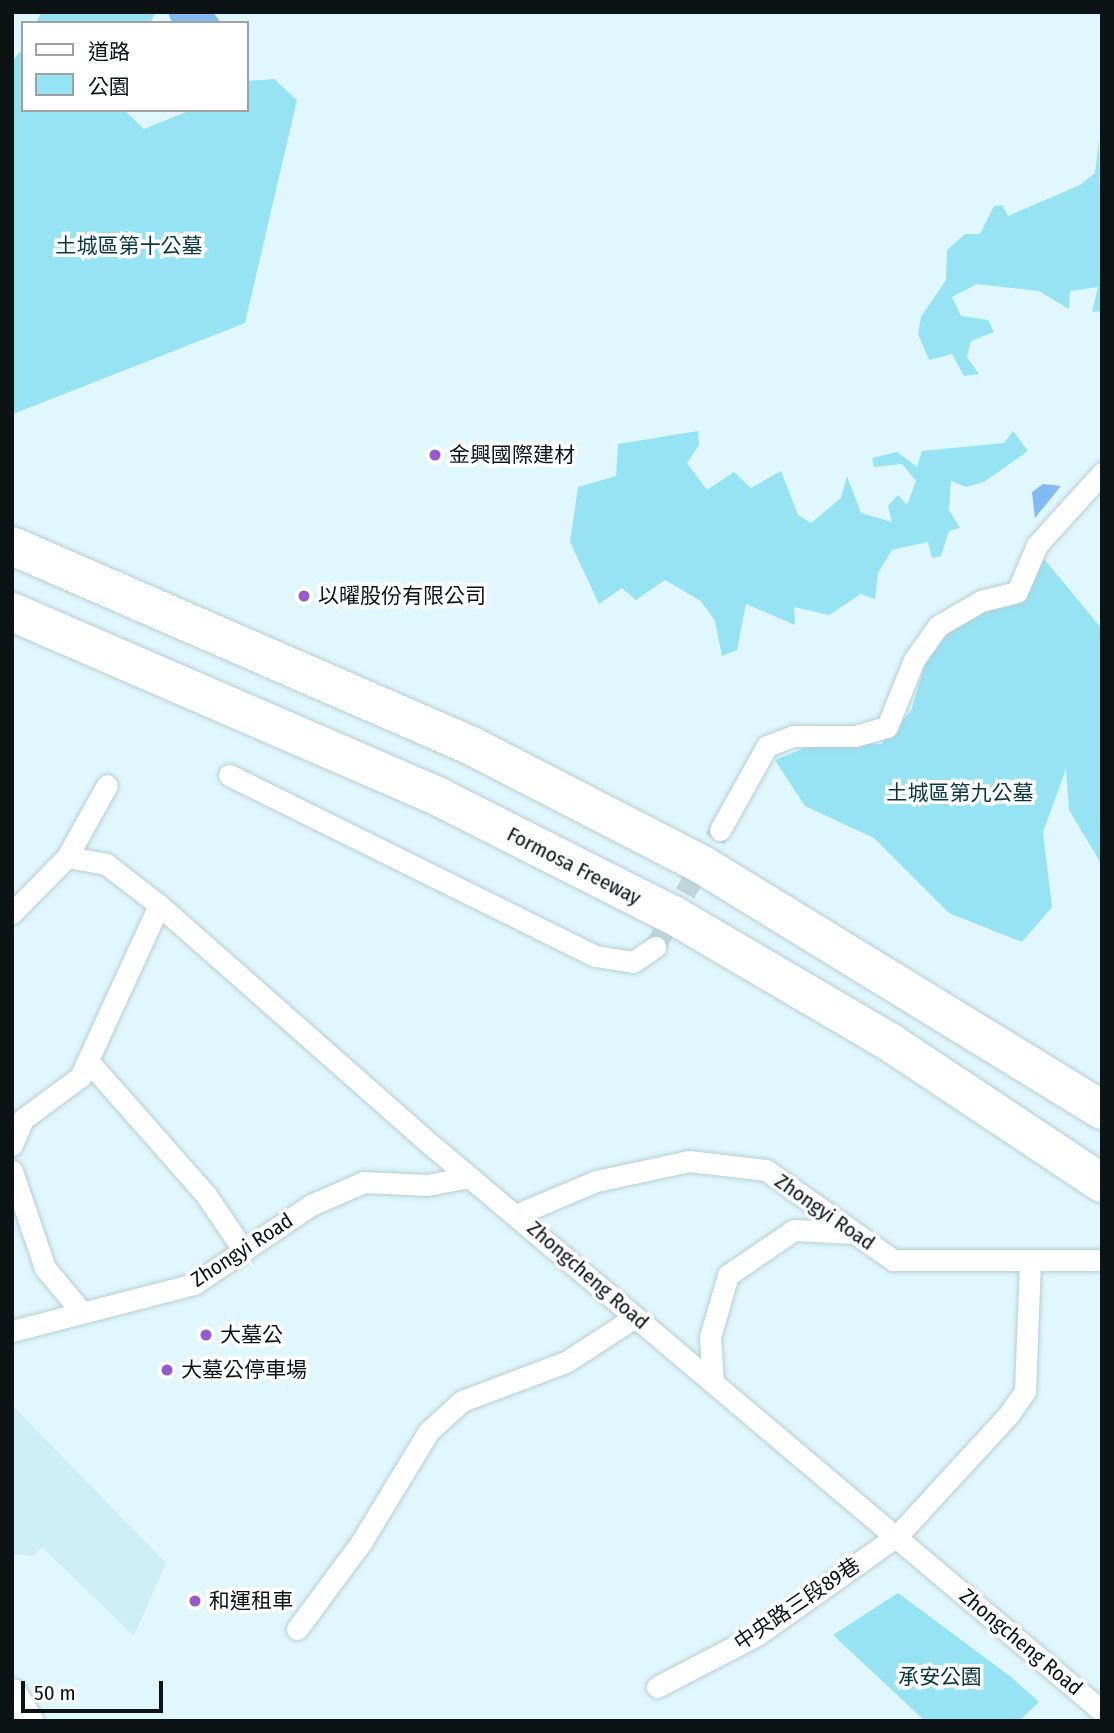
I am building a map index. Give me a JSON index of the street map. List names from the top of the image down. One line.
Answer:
{"streets":{"highway":["Formosa Freeway"],"street":["Zhongyi Road","Zhongcheng Road","中央路三段89巷"]},"crossings":[["Zhongyi Road","Zhongcheng Road"],["Zhongyi Road","中央路三段89巷"],["Zhongcheng Road","中央路三段89巷"]],"parks":["土城區第十公墓","土城區第九公墓","承安公園"],"places":["金興國際建材","以曜股份有限公司","大墓公","大墓公停車場","和運租車"],"legend":["道路","公園"],"scale_bar":"50 m"}
